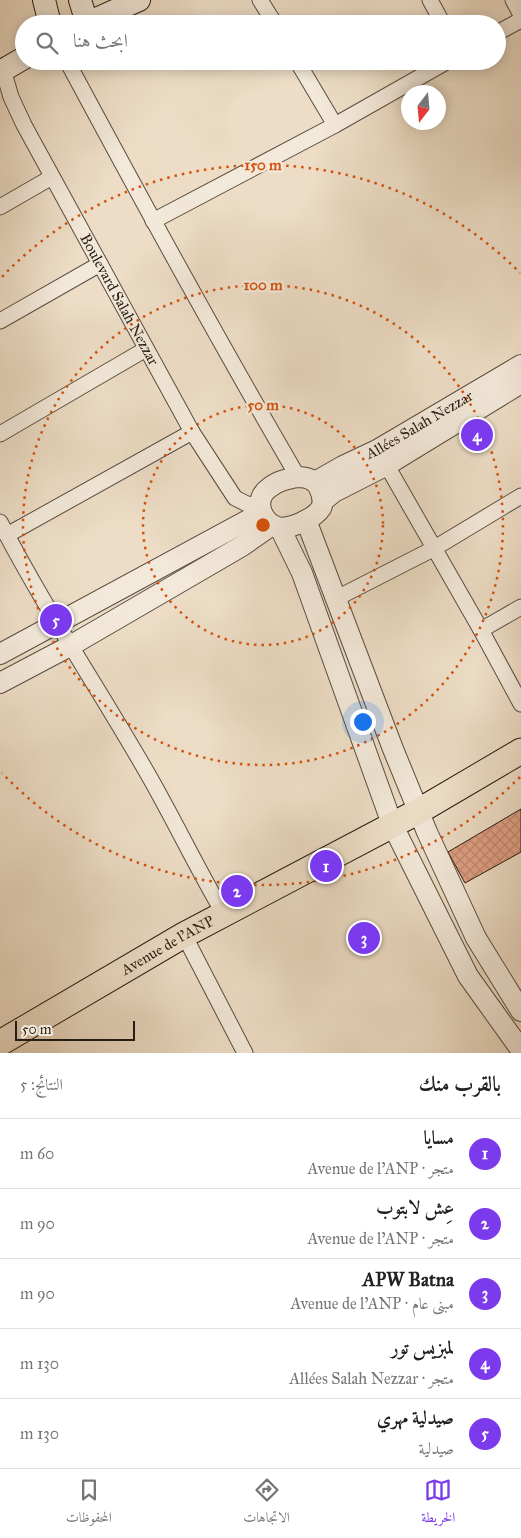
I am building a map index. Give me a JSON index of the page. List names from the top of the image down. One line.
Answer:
{"streets":{"main road":["Avenue de l'ANP"],"street":["Boulevard Salah Nezzar","Allées Salah Nezzar"]},"crossings":[["Boulevard Salah Nezzar","Allées Salah Nezzar"]],"scale_bar":"50 m","north":"bottom","page":{"search":"ابحث هنا","pins":["4","5","1","2","3"],"scale":"50 m","heading":["بالقرب منك","النتائج: 5"],"list":[{"mark":"1","name":"مسايا","note":"متجر · Avenue de l'ANP","value":"60 m"},{"mark":"2","name":"عِش لابتوب","note":"متجر · Avenue de l'ANP","value":"90 m"},{"mark":"3","name":"APW Batna","note":"مبنى عام · Avenue de l'ANP","value":"90 m"},{"mark":"4","name":"لمبزيس تور","note":"متجر · Allées Salah Nezzar","value":"130 m"},{"mark":"5","name":"صيدلية مهري","note":"صيدلية","value":"130 m"}],"nav":["الخريطة","الاتجاهات","المحفوظات"]},"rings":["150 m","100 m","50 m"]}
